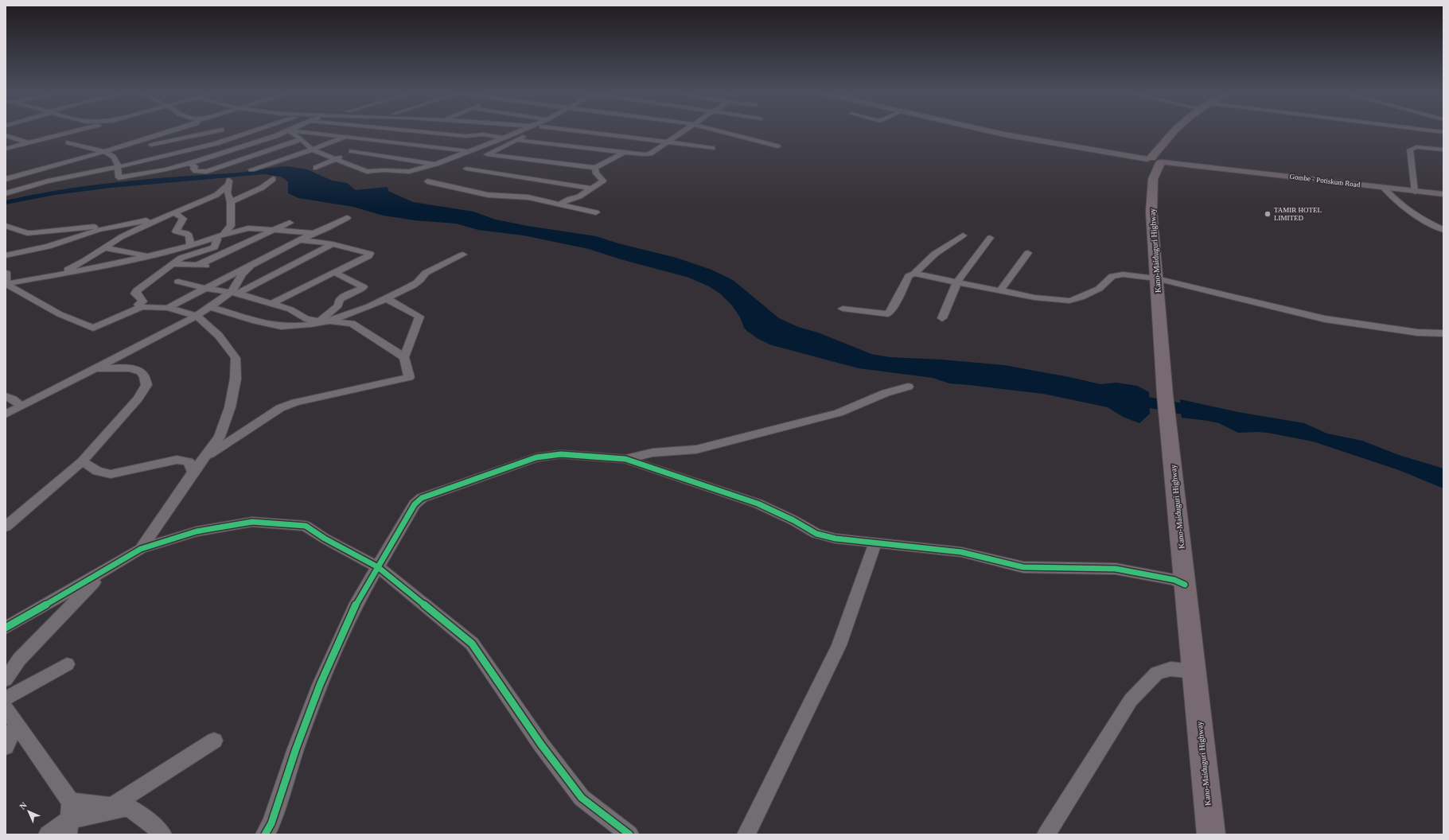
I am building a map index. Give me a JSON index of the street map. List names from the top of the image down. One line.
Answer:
{"streets":{"highway":["Kano-Maiduguri Highway"],"main road":["Gombe - Potiskum Road"]},"crossings":[["Gombe - Potiskum Road","Kano-Maiduguri Highway"]],"places":["TAMIR HOTEL LIMITED"],"north":"top left"}
